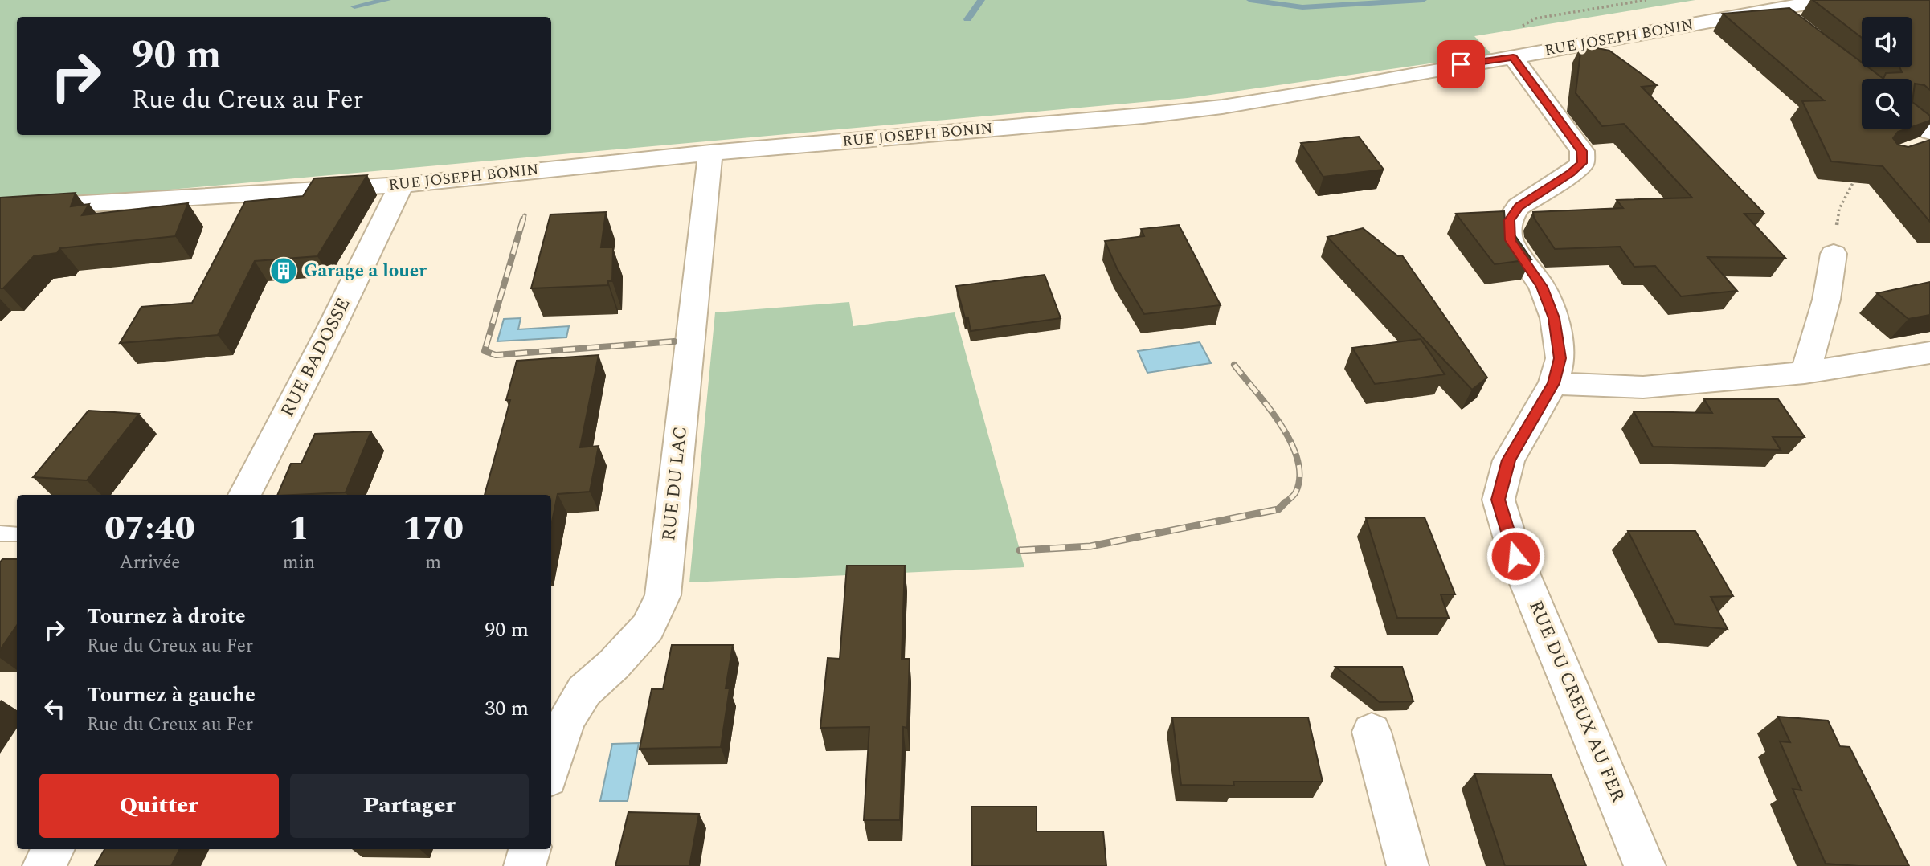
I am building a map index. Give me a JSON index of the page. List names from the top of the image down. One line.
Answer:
{"streets":{"street":["RUE JOSEPH BONIN","RUE BADOSSE","RUE DU LAC","RUE DU CREUX AU FER"]},"crossings":[["RUE JOSEPH BONIN","RUE BADOSSE"],["RUE JOSEPH BONIN","RUE DU LAC"],["RUE JOSEPH BONIN","RUE DU CREUX AU FER"]],"places":{"building":["Garage a louer"]},"page":{"turn":["90 m","Rue du Creux au Fer"],"eta":["07:40","Arrivée","1","min","170","m"],"list":[{"name":"Tournez à droite","note":"Rue du Creux au Fer","value":"90 m"},{"name":"Tournez à gauche","note":"Rue du Creux au Fer","value":"30 m"}],"buttons":["Quitter","Partager"]}}
